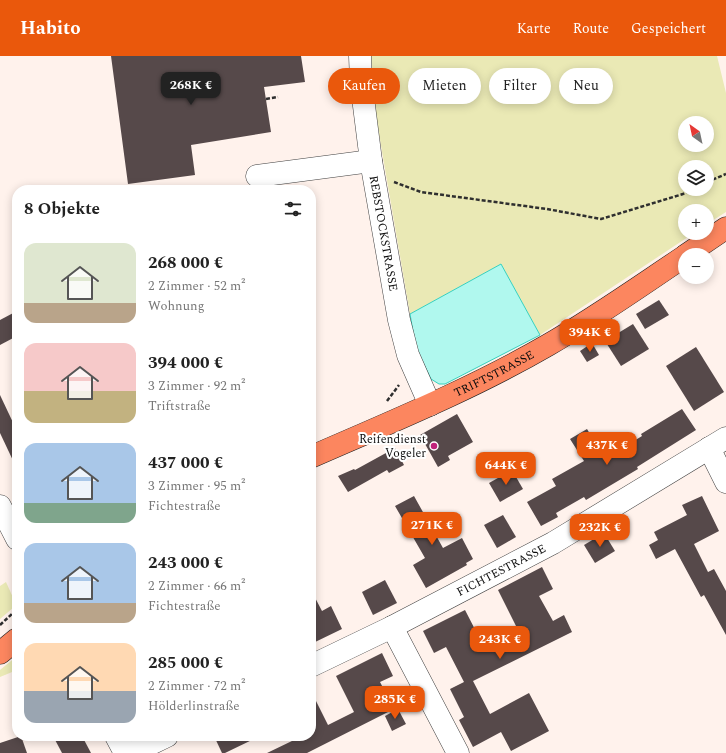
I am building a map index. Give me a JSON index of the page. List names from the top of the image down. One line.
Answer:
{"streets":{"main road":["TRIFTSTRASSE"],"street":["REBSTOCKSTRASSE","FICHTESTRASSE"]},"crossings":[["REBSTOCKSTRASSE","TRIFTSTRASSE"]],"places":["Reifendienst Vogeler"],"north":"top left","page":{"header":"Habito","nav":["Karte","Route","Gespeichert"],"chip":["Kaufen","Mieten","Filter","Neu"],"price":["268K €","394K €","437K €","644K €","271K €","232K €","243K €","285K €"],"map_buttons":["+","−"],"heading":"8 Objekte","list":[{"name":"268 000 €","note":"2 Zimmer · 52 m² · Wohnung"},{"name":"394 000 €","note":"3 Zimmer · 92 m² · Triftstraße"},{"name":"437 000 €","note":"3 Zimmer · 95 m² · Fichtestraße"},{"name":"243 000 €","note":"2 Zimmer · 66 m² · Fichtestraße"},{"name":"285 000 €","note":"2 Zimmer · 72 m² · Hölderlinstraße"}]}}
